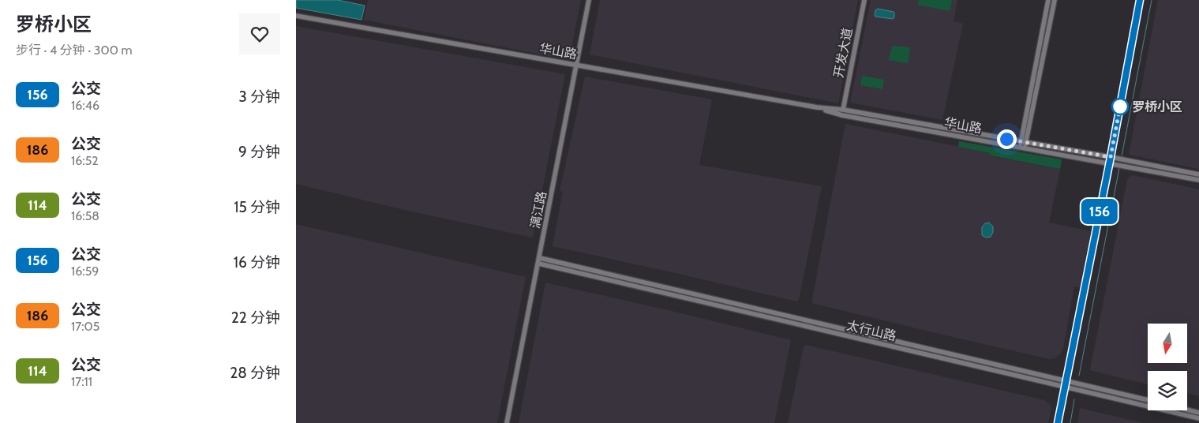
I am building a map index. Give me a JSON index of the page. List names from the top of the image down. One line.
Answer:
{"streets":{"street":["华山路","开发大道","漓江路","太行山路"]},"crossings":[["华山路","开发大道"],["华山路","漓江路"],["漓江路","太行山路"]],"places":["罗桥小区"],"lines":["bus line 156"],"north":"bottom","page":{"heading":["罗桥小区","步行 · 4 分钟 · 300 m"],"on_map":"156","list":[{"mark":"156","name":"公交","note":"16:46","value":"3 分钟"},{"mark":"186","name":"公交","note":"16:52","value":"9 分钟"},{"mark":"114","name":"公交","note":"16:58","value":"15 分钟"},{"mark":"156","name":"公交","note":"16:59","value":"16 分钟"},{"mark":"186","name":"公交","note":"17:05","value":"22 分钟"},{"mark":"114","name":"公交","note":"17:11","value":"28 分钟"}]}}
